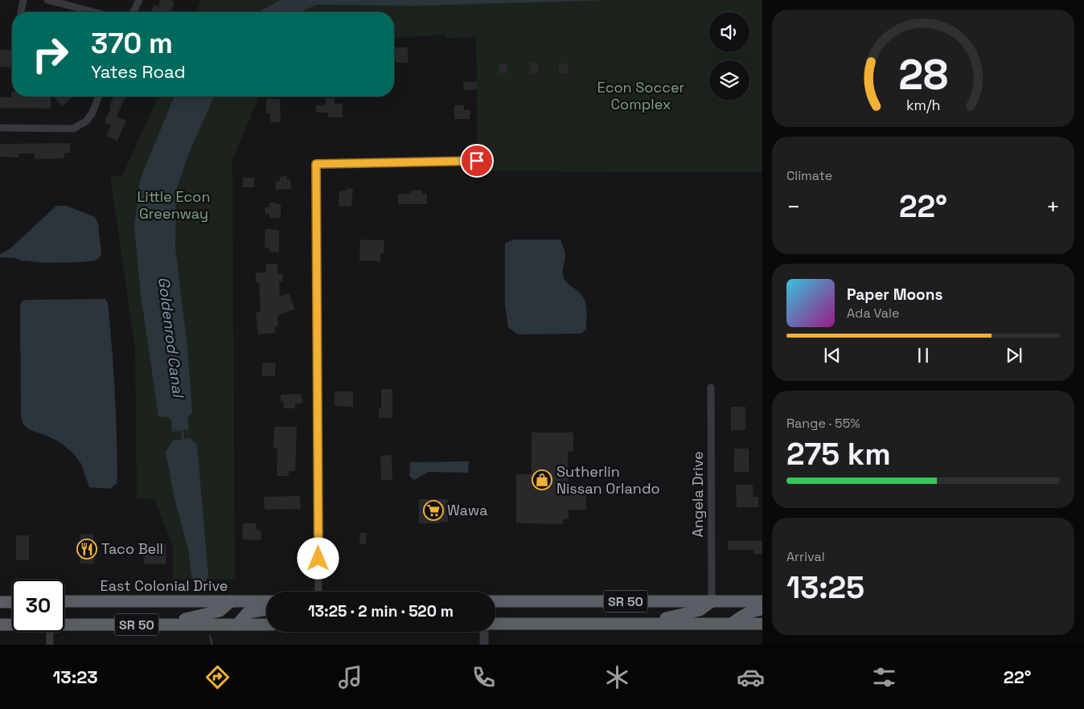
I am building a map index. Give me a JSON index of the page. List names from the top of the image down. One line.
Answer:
{"streets":{"highway":["East Colonial Drive","SR 50"],"street":["Angela Drive"]},"crossings":[["Angela Drive","SR 50"]],"water":["Goldenrod Canal"],"parks":["Econ Soccer Complex","Little Econ Greenway"],"places":{"shop":["Sutherlin Nissan Orlando"],"supermarket":["Wawa"],"restaurant":["Taco Bell"]},"page":{"turn":["370 m","Yates Road"],"tile":["Climate",["Range · 55%","275 km"],["Arrival","13:25"]],"heat":["−","22°","+"],"song":["Paper Moons","Ada Vale"],"limit":"30","trip":"13:25 · 2 min · 520 m","tabs":["13:23","22°"],"gauge":["28","km/h"]}}
